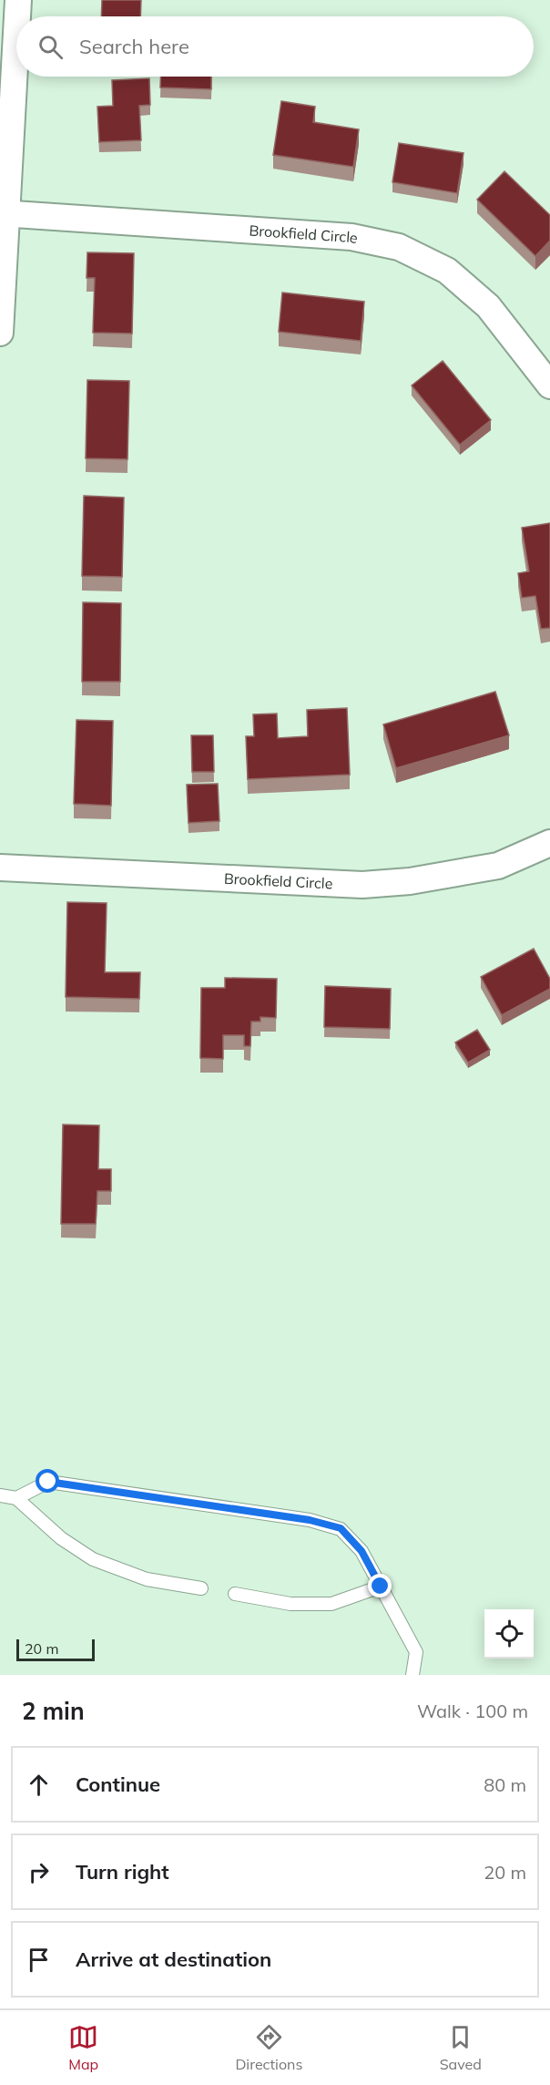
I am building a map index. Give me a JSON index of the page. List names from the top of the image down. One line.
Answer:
{"streets":{"street":["Brookfield Circle"]},"scale_bar":"20 m","page":{"search":"Search here","scale":"20 m","heading":["2 min","Walk · 100 m"],"list":[["Continue","80 m"],["Turn right","20 m"],"Arrive at destination"],"nav":["Map","Directions","Saved"]}}
